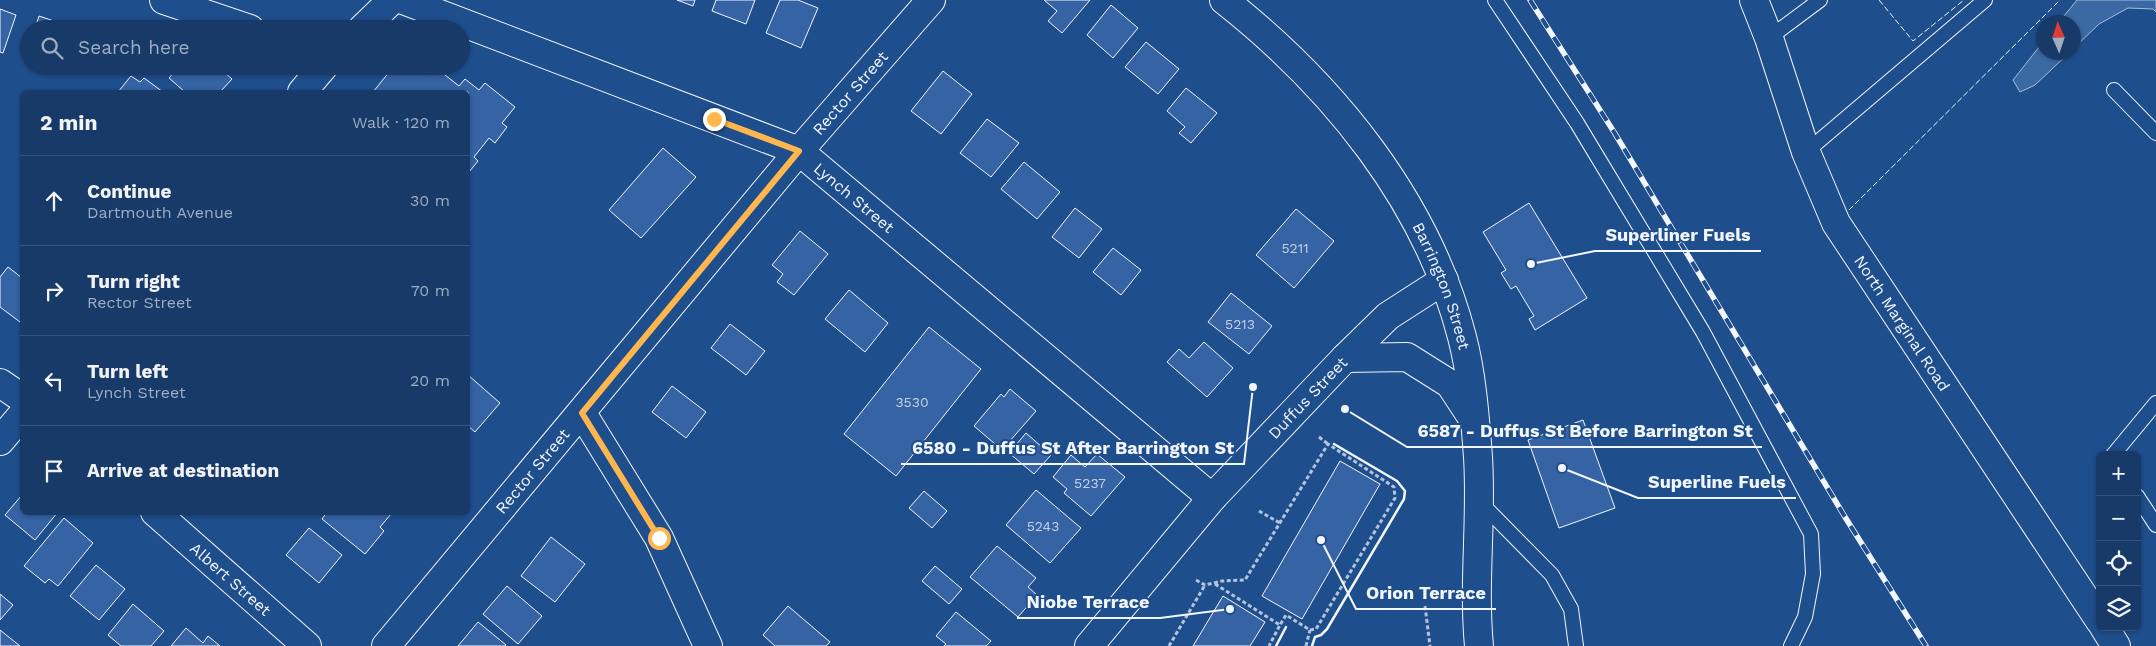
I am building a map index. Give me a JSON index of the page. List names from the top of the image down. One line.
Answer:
{"streets":{"street":["Rector Street","Lynch Street","Barrington Street","North Marginal Road","Duffus Street","Albert Street"]},"crossings":[["Rector Street","Lynch Street"],["Lynch Street","Duffus Street"],["Barrington Street","Duffus Street"]],"places":["Superliner Fuels","6580 - Duffus St After Barrington St","6587 - Duffus St Before Barrington St","Superline Fuels","Orion Terrace","Niobe Terrace"],"house_numbers":["5211","5213","3530","5237","5243"],"north":"top","page":{"search":"Search here","heading":["2 min","Walk · 120 m"],"list":[["Continue","Dartmouth Avenue","30 m"],["Turn right","Rector Street","70 m"],["Turn left","Lynch Street","20 m"],"Arrive at destination"],"map_buttons":["+","−"]}}
